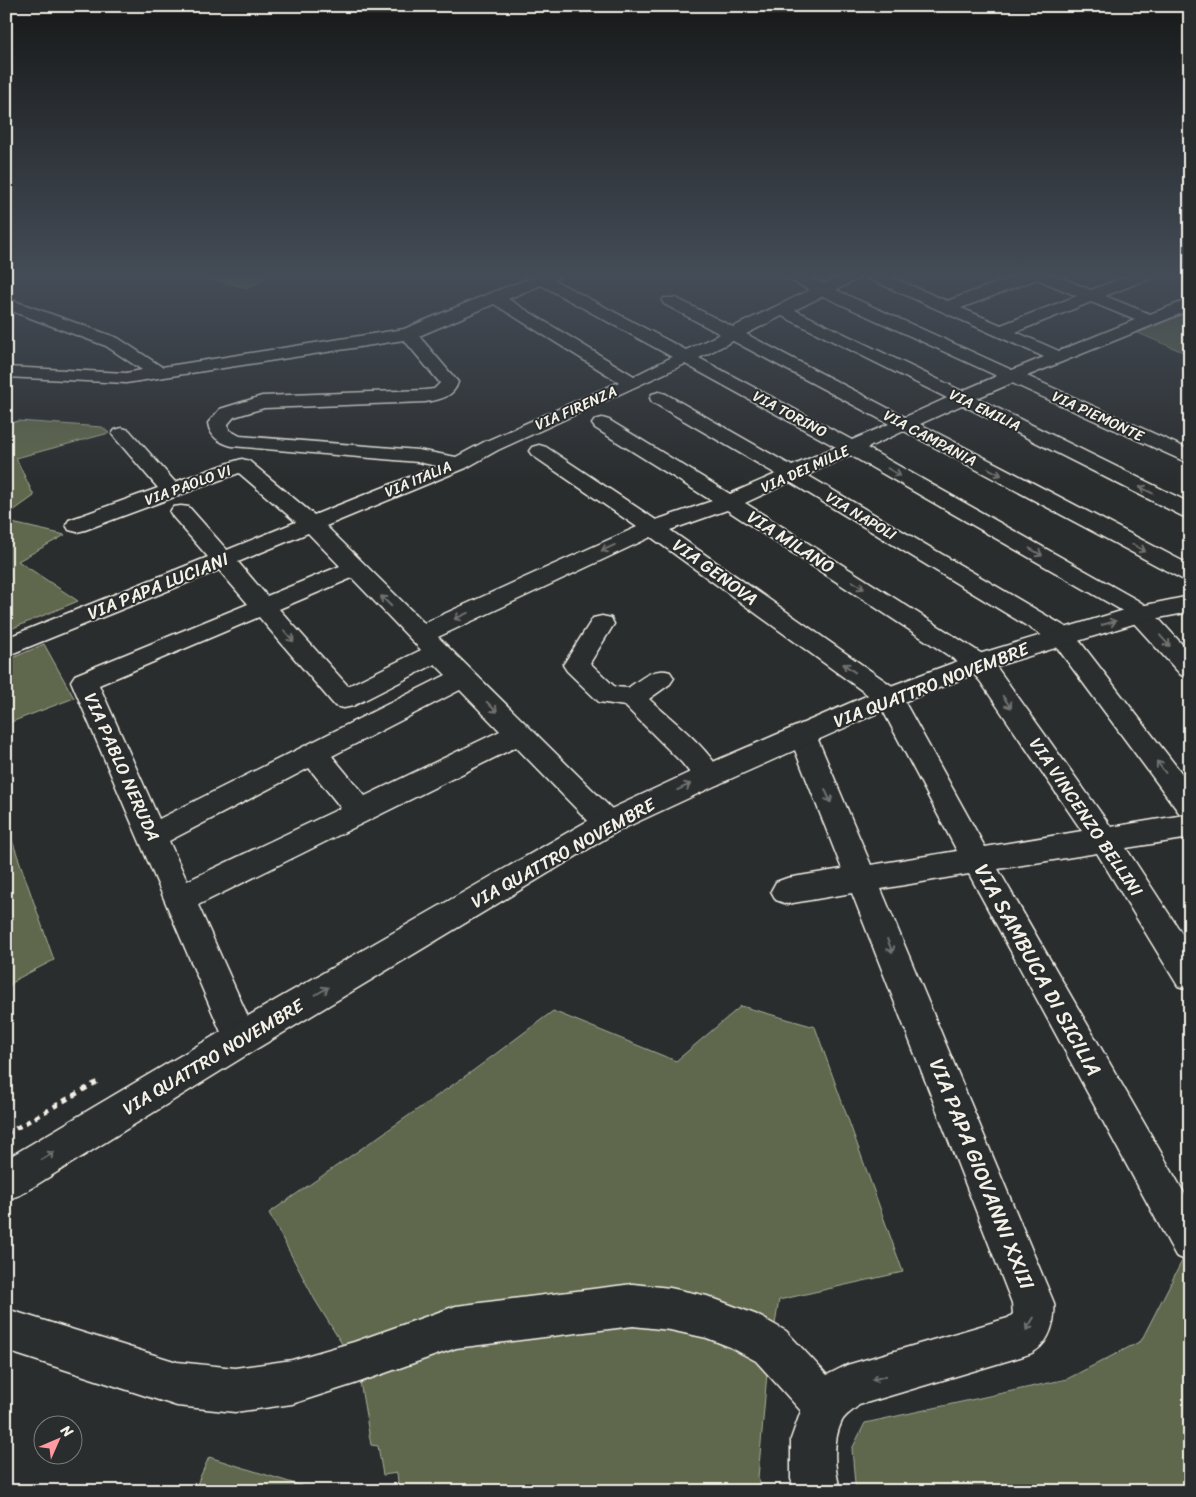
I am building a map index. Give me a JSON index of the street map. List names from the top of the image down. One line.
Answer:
{"streets":{"street":["VIA FIRENZA","VIA EMILIA","VIA TORINO","VIA PIEMONTE","VIA CAMPANIA","VIA DEI MILLE","VIA ITALIA","VIA PAOLO VI","VIA NAPOLI","VIA MILANO","VIA GENOVA","VIA PAPA LUCIANI","VIA QUATTRO NOVEMBRE","VIA PABLO NERUDA","VIA VINCENZO BELLINI","VIA SAMBUCA DI SICILIA","VIA PAPA GIOVANNI XXIII"]},"crossings":[["VIA FIRENZA","VIA TORINO"],["VIA FIRENZA","VIA ITALIA"],["VIA EMILIA","VIA DEI MILLE"],["VIA TORINO","VIA DEI MILLE"],["VIA TORINO","VIA QUATTRO NOVEMBRE"],["VIA PIEMONTE","VIA DEI MILLE"],["VIA CAMPANIA","VIA DEI MILLE"],["VIA DEI MILLE","VIA NAPOLI"],["VIA DEI MILLE","VIA MILANO"],["VIA DEI MILLE","VIA GENOVA"],["VIA DEI MILLE","VIA PABLO NERUDA"],["VIA ITALIA","VIA PAOLO VI"],["VIA ITALIA","VIA PAPA LUCIANI"],["VIA PAOLO VI","VIA PAPA LUCIANI"],["VIA NAPOLI","VIA QUATTRO NOVEMBRE"],["VIA MILANO","VIA QUATTRO NOVEMBRE"],["VIA MILANO","VIA VINCENZO BELLINI"],["VIA GENOVA","VIA QUATTRO NOVEMBRE"],["VIA GENOVA","VIA SAMBUCA DI SICILIA"],["VIA QUATTRO NOVEMBRE","VIA PABLO NERUDA"],["VIA QUATTRO NOVEMBRE","VIA VINCENZO BELLINI"],["VIA QUATTRO NOVEMBRE","VIA SAMBUCA DI SICILIA"],["VIA QUATTRO NOVEMBRE","VIA PAPA GIOVANNI XXIII"]],"one_way":["VIA EMILIA"],"north":"top right"}
